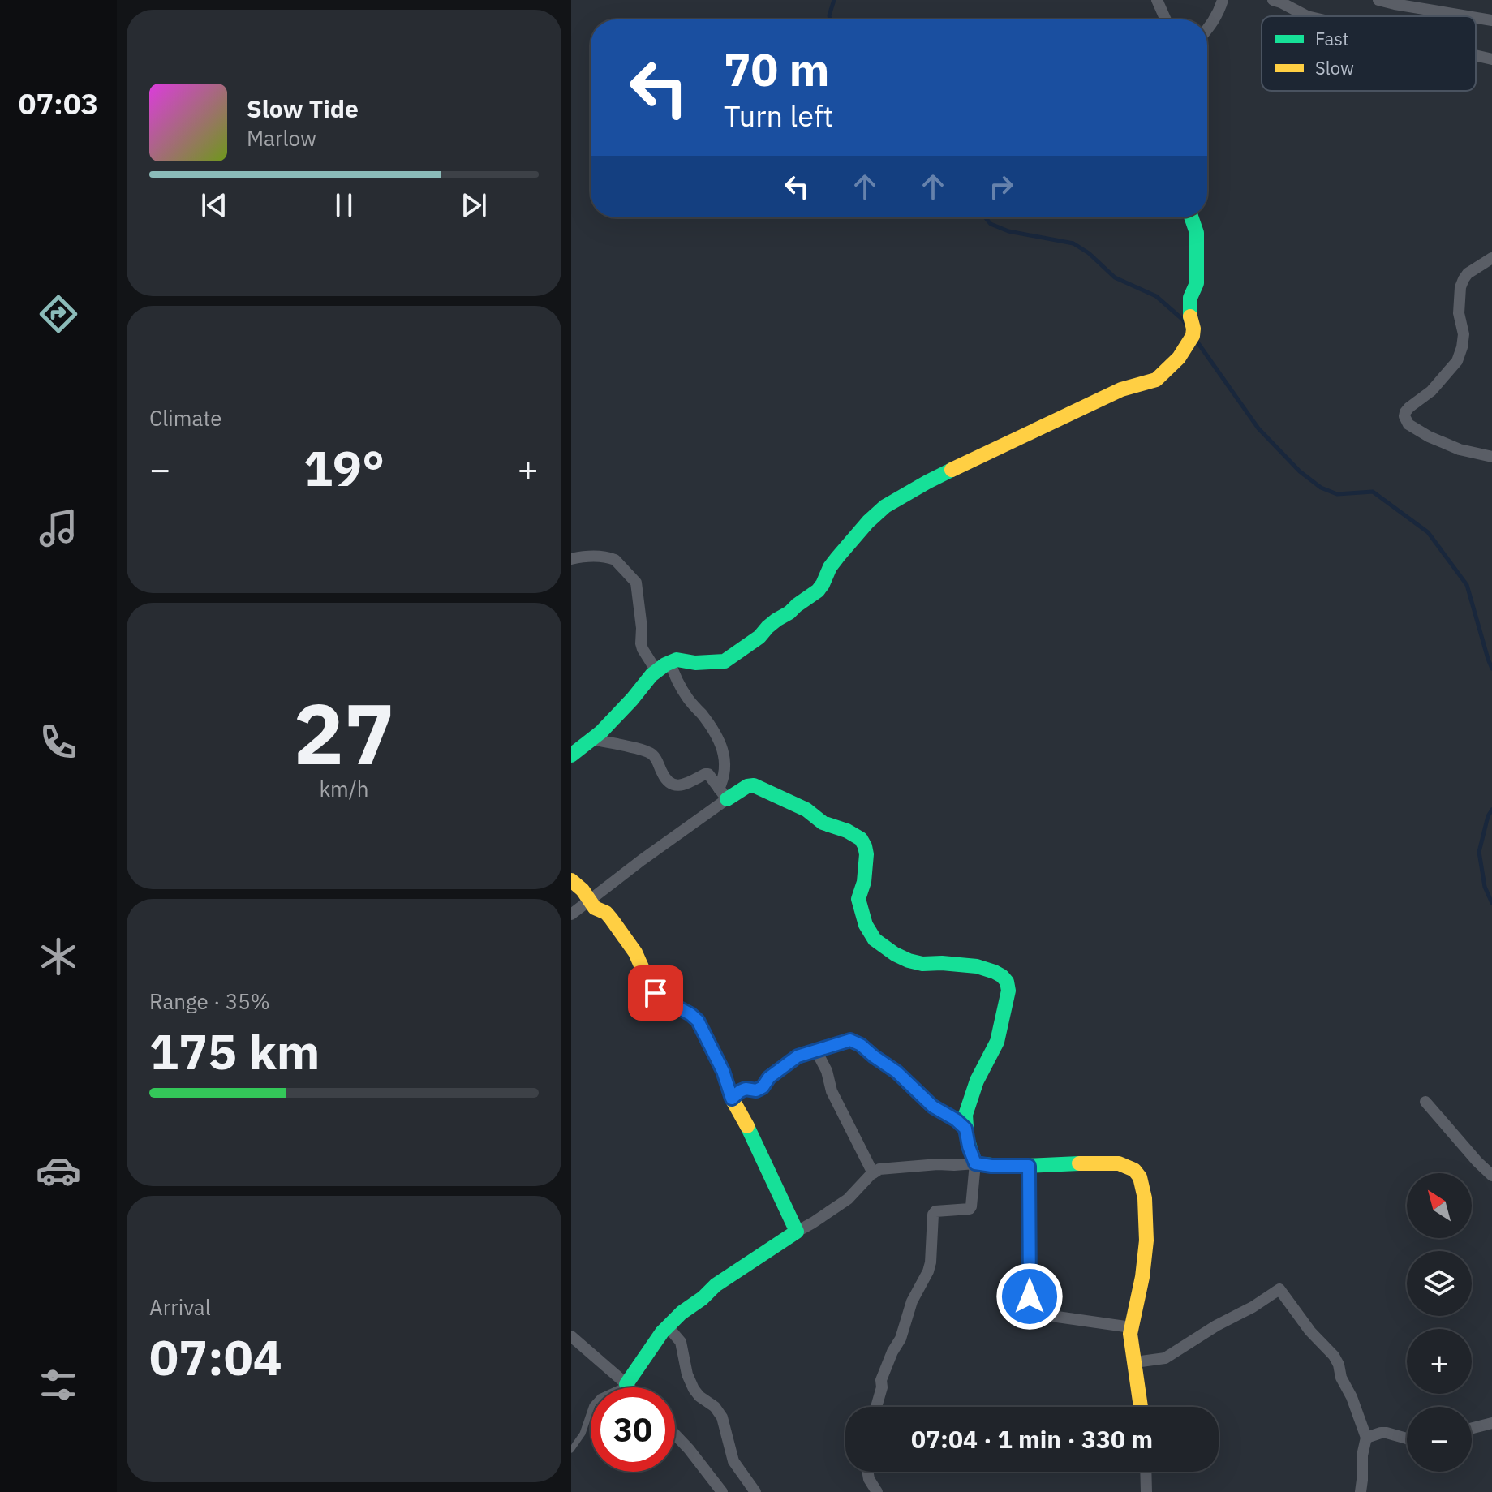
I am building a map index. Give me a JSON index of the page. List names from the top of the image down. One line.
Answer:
{"legend":["Fast","Slow"],"north":"top left","page":{"tabs":"07:03","turn":["70 m","Turn left"],"song":["Slow Tide","Marlow"],"tile":["Climate",["27","km/h"],["Range · 35%","175 km"],["Arrival","07:04"]],"heat":["−","19°","+"],"map_buttons":["+","−"],"limit":"30","trip":"07:04 · 1 min · 330 m"}}
